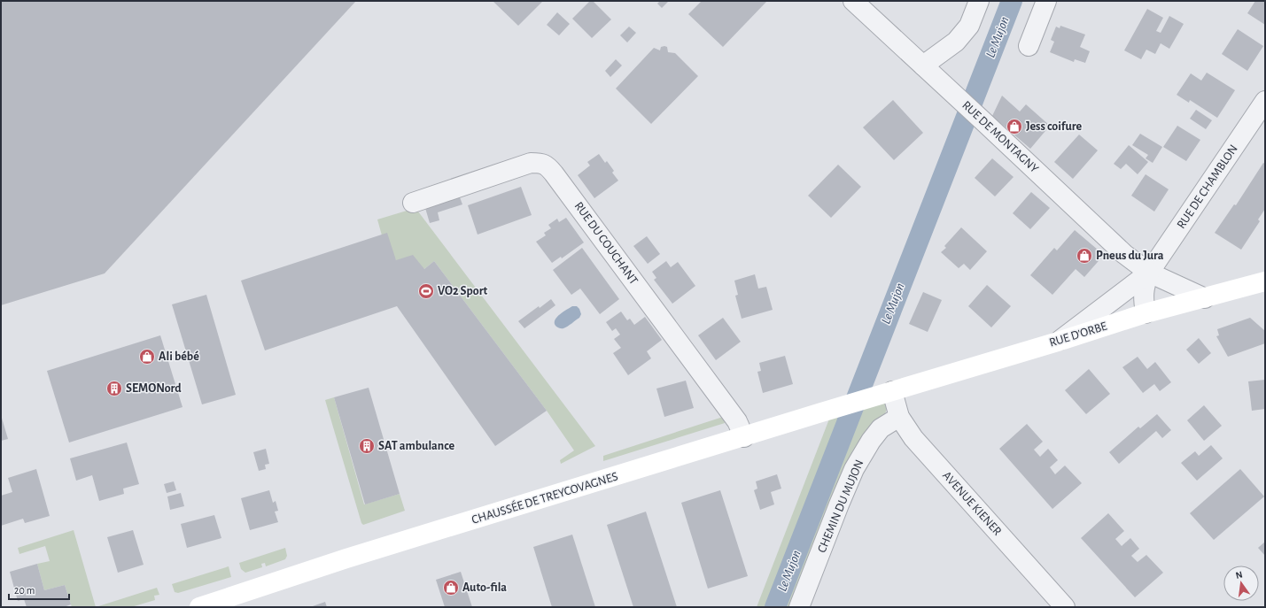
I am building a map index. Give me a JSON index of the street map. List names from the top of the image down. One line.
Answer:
{"streets":{"main road":["RUE D'ORBE","CHAUSSÉE DE TREYCOVAGNES"],"street":["RUE DE MONTAGNY","RUE DE CHAMBLON","RUE DU COUCHANT","AVENUE KIENER","CHEMIN DU MUJON"]},"crossings":[["RUE DE MONTAGNY","RUE DE CHAMBLON"],["RUE DE CHAMBLON","RUE D'ORBE"],["RUE DU COUCHANT","CHAUSSÉE DE TREYCOVAGNES"],["RUE D'ORBE","CHAUSSÉE DE TREYCOVAGNES"],["RUE D'ORBE","AVENUE KIENER"],["CHAUSSÉE DE TREYCOVAGNES","AVENUE KIENER"],["AVENUE KIENER","CHEMIN DU MUJON"]],"water":["Le Mujon"],"places":{"shop":["Jess coifure","Pneus du Jura","Ali bébé","Auto-fila"],"sports":["VO2 Sport"],"building":["SEMONord","SAT ambulance"]},"scale_bar":"20 m","north":"top"}
